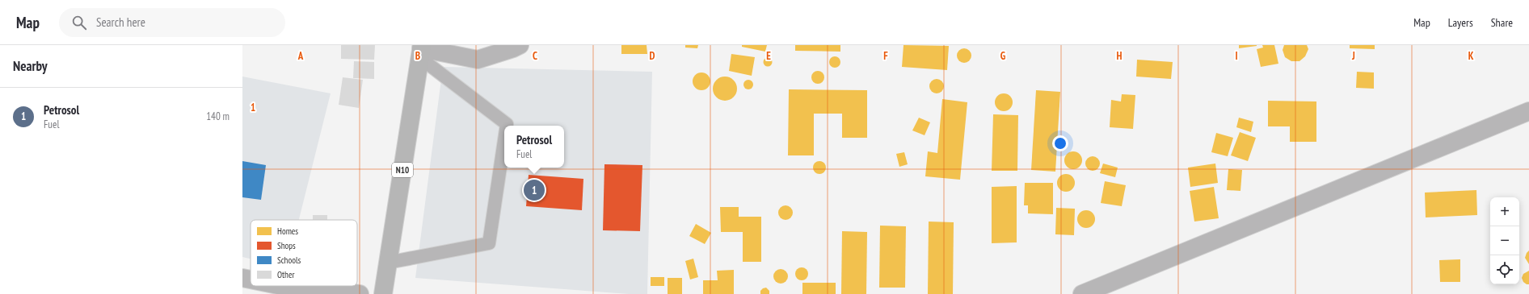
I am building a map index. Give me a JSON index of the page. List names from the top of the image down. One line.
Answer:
{"streets":{"highway":["N10"]},"legend":["Homes","Shops","Schools","Other"],"page":{"header":"Map","search":"Search here","nav":["Map","Layers","Share"],"heading":"Nearby","list":[{"mark":"1","name":"Petrosol","note":"Fuel","value":"140 m"}],"popup":["Petrosol","Fuel"],"pins":"1","map_buttons":["+","−"]},"grid":{"columns":["A","B","C","D","E","F","G","H","I","J","K"],"rows":["1"]}}
